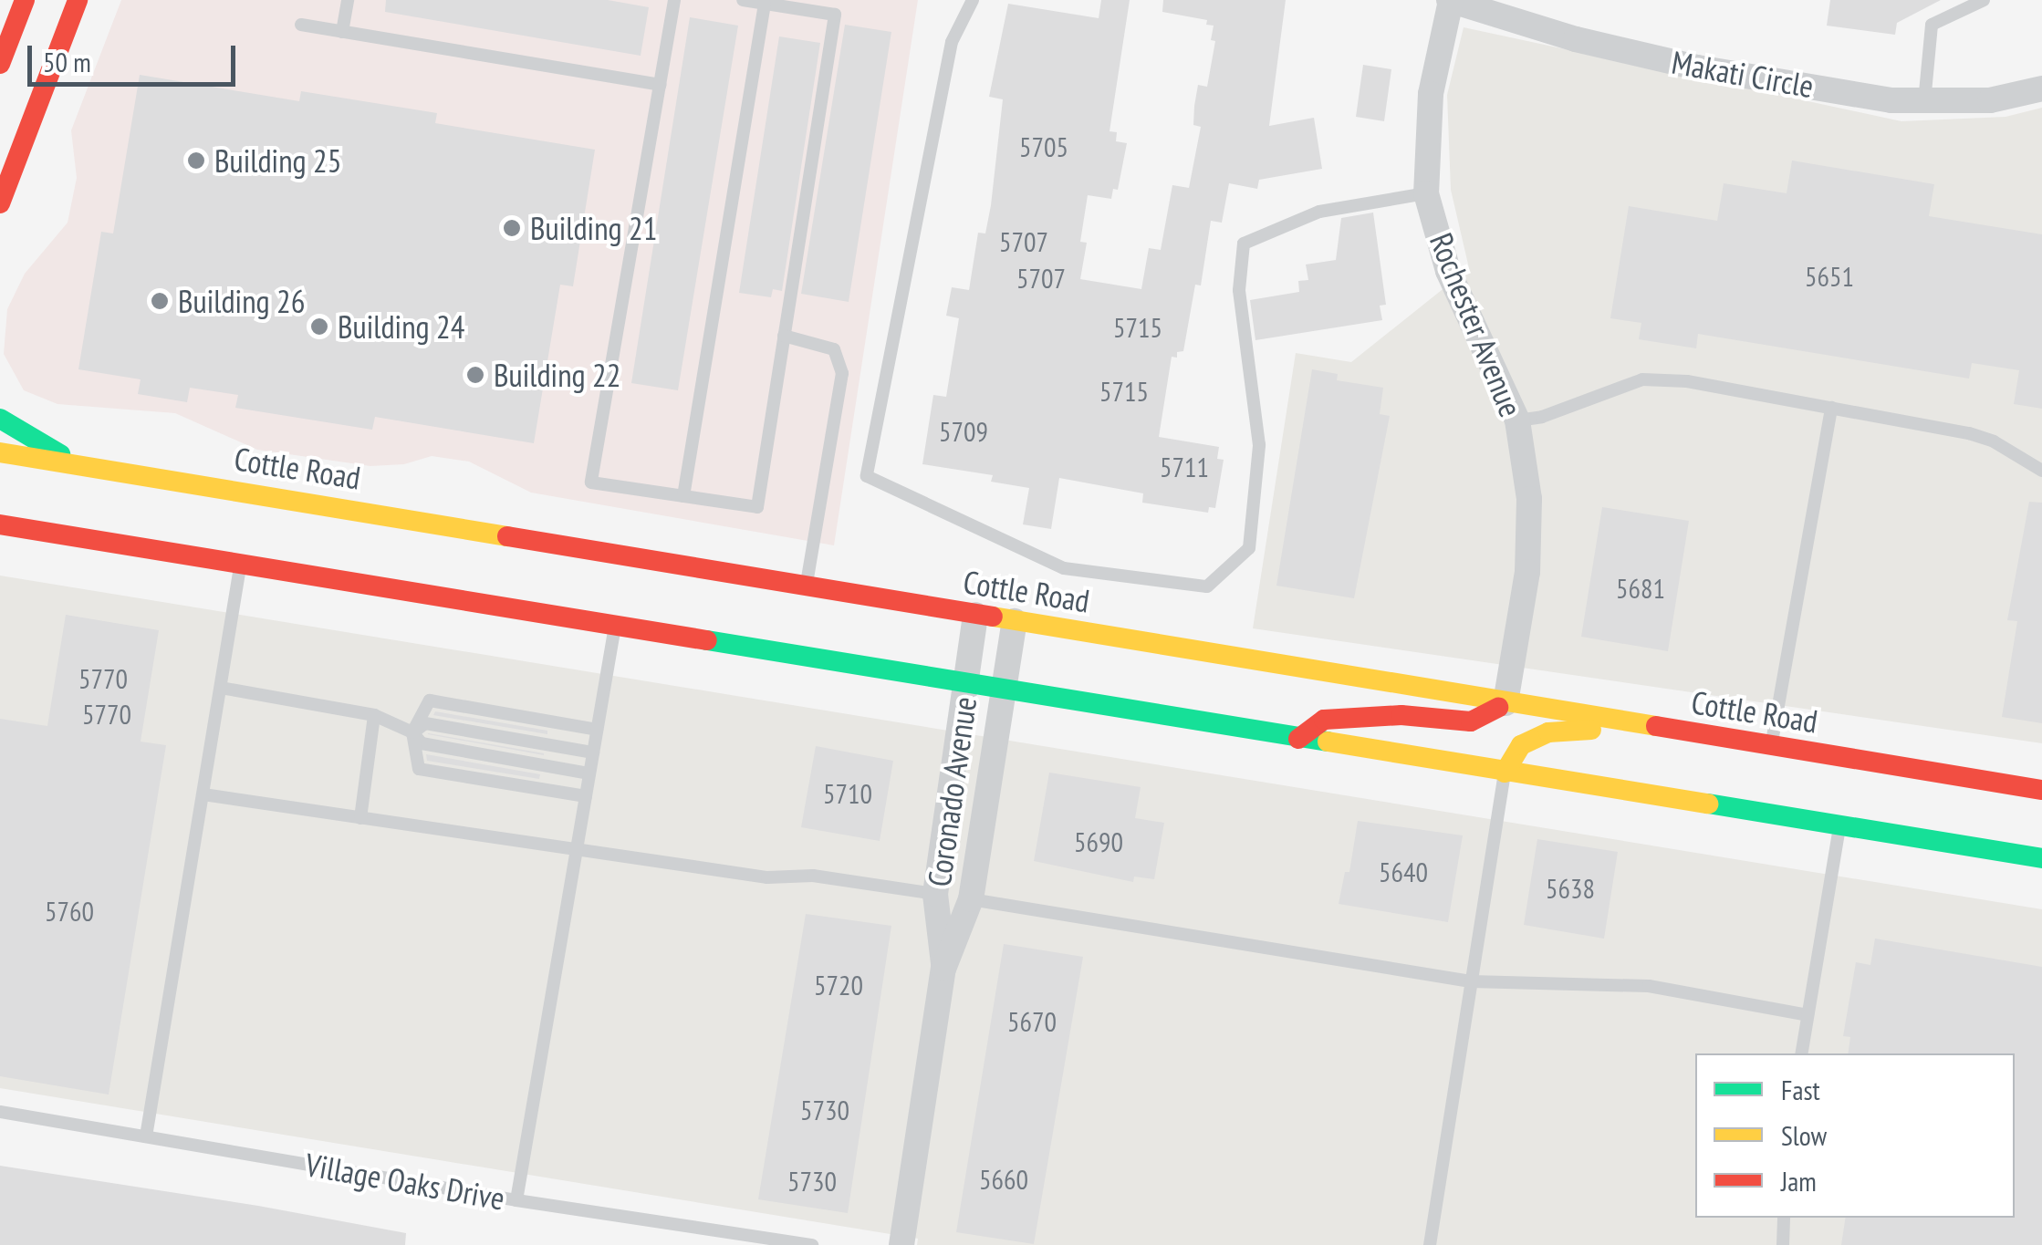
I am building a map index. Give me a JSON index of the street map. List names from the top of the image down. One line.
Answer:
{"streets":{"main road":["Cottle Road"],"street":["Makati Circle","Rochester Avenue","Coronado Avenue"],"lane":["Village Oaks Drive"]},"crossings":[["Makati Circle","Rochester Avenue"],["Rochester Avenue","Cottle Road"],["Cottle Road","Coronado Avenue"]],"places":["Building 25","Building 21","Building 26","Building 24","Building 22"],"house_numbers":["5705","5707","5651","5707","5715","5715","5709","5711","5681","5770","5770","5710","5690","5640","5638","5760","5720","5670","5730","5660","5730"],"legend":["Fast","Slow","Jam"],"scale_bar":"50 m"}
